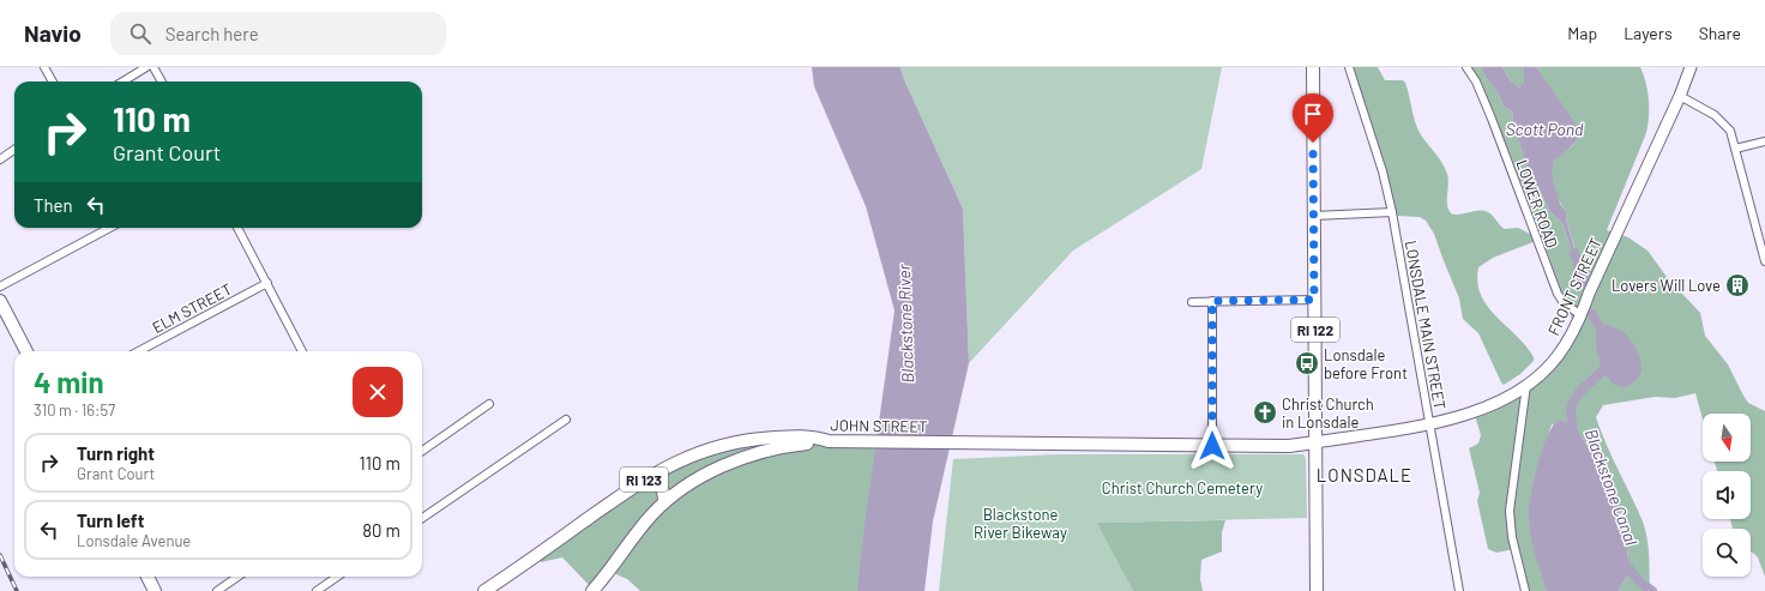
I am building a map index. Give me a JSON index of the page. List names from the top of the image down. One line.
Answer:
{"streets":{"main road":["FRONT STREET","RI 122","JOHN STREET","RI 123"],"street":["LOWER ROAD","ELM STREET","LONSDALE MAIN STREET"]},"crossings":[["LOWER ROAD","FRONT STREET"],["FRONT STREET","LONSDALE MAIN STREET"],["FRONT STREET","RI 122"],["FRONT STREET","JOHN STREET"],["RI 122","JOHN STREET"],["JOHN STREET","RI 123"]],"districts":["LONSDALE"],"water":["Scott Pond","Blackstone River","Blackstone Canal"],"parks":["Christ Church Cemetery","Blackstone River Bikeway"],"places":{"building":["Lovers Will Love"],"bus stop":["Lonsdale before Front"],"church":["Christ Church in Lonsdale"]},"north":"bottom","page":{"header":"Navio","search":"Search here","nav":["Map","Layers","Share"],"turn":["110 m","Grant Court"],"then":"Then","heading":["4 min","310 m · 16:57"],"list":[{"name":"Turn right","note":"Grant Court","value":"110 m"},{"name":"Turn left","note":"Lonsdale Avenue","value":"80 m"}]}}
